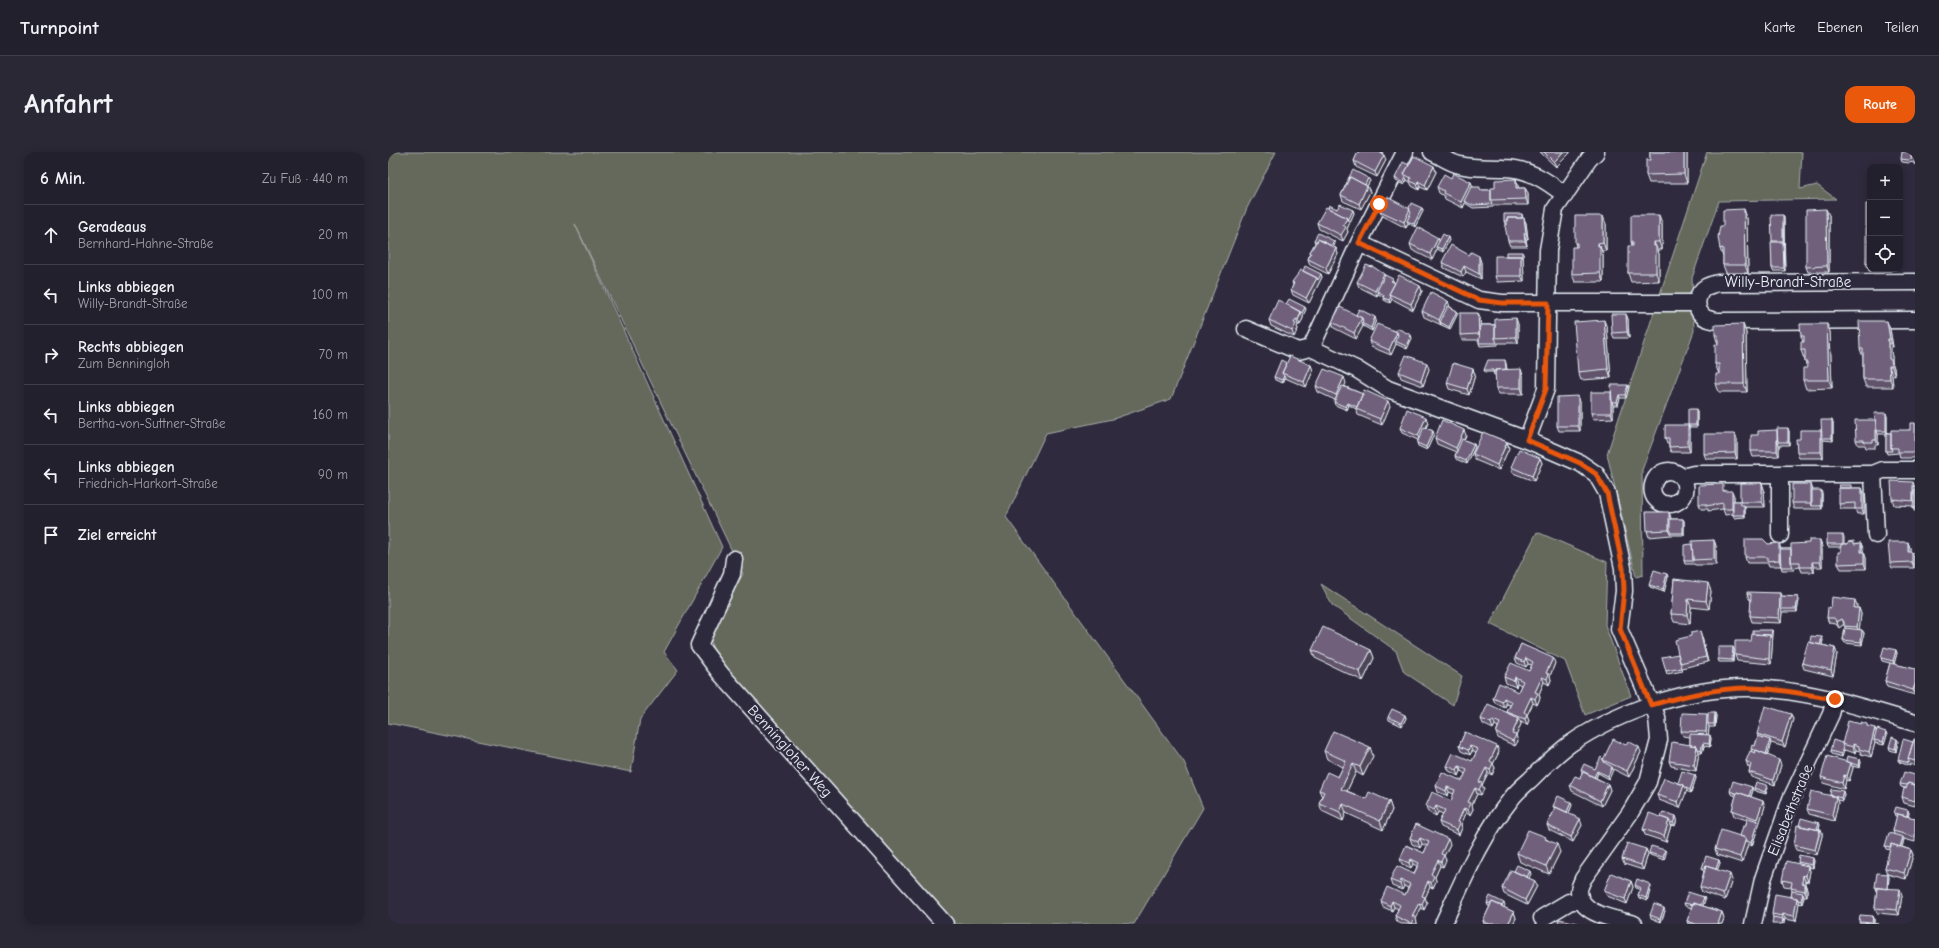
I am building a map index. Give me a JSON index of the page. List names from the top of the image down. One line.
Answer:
{"streets":{"street":["Willy-Brandt-Straße","Benningloher Weg","Elisabethstraße"]},"page":{"header":"Turnpoint","nav":["Karte","Ebenen","Teilen"],"buttons":"Route","title":"Anfahrt","heading":["6 Min.","Zu Fuß · 440 m"],"map_buttons":["+","−"],"list":[["Geradeaus","Bernhard-Hahne-Straße","20 m"],["Links abbiegen","Willy-Brandt-Straße","100 m"],["Rechts abbiegen","Zum Benningloh","70 m"],["Links abbiegen","Bertha-von-Suttner-Straße","160 m"],["Links abbiegen","Friedrich-Harkort-Straße","90 m"],"Ziel erreicht"]}}
